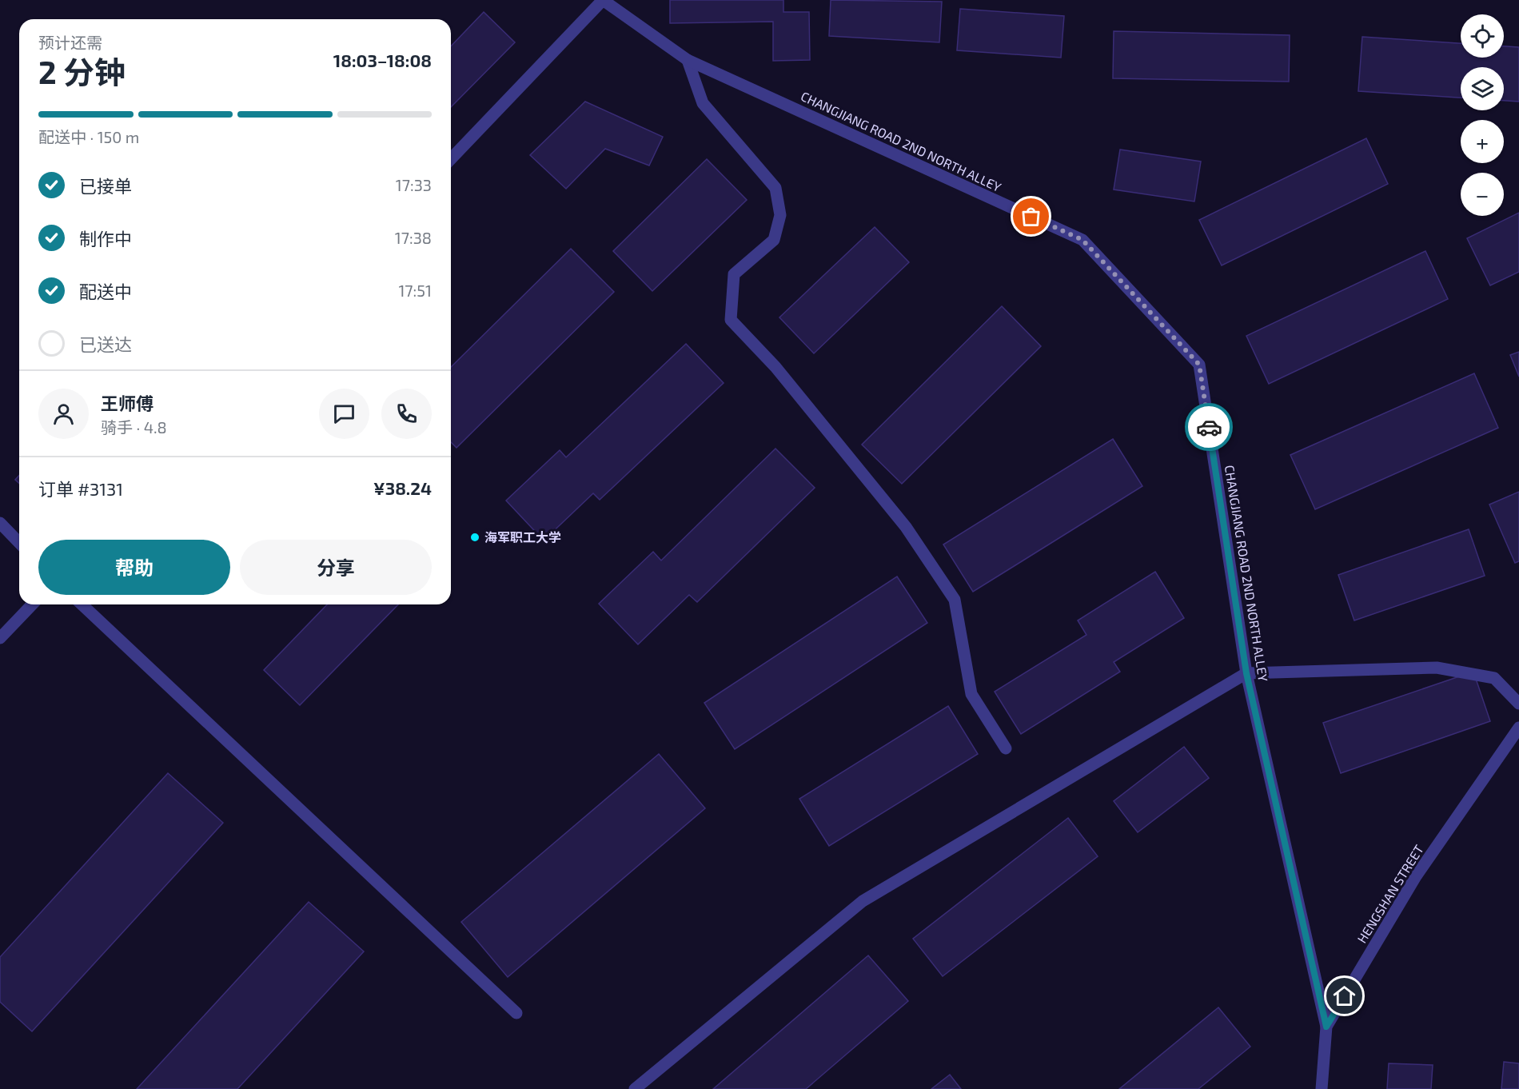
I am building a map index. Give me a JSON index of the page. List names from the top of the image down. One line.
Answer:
{"streets":{"street":["CHANGJIANG ROAD 2ND NORTH ALLEY","HENGSHAN STREET"]},"crossings":[["CHANGJIANG ROAD 2ND NORTH ALLEY","HENGSHAN STREET"]],"places":["海军职工大学"],"page":{"map_buttons":["+","−"],"heading":["2 分钟","预计还需","18:03–18:08"],"panel":["王师傅","骑手 · 4.8","订单 #3131","¥38.24"],"bar":"配送中 · 150 m","list":[["已接单","17:33"],["制作中","17:38"],["配送中","17:51"],"已送达"],"buttons":["帮助","分享"]}}
